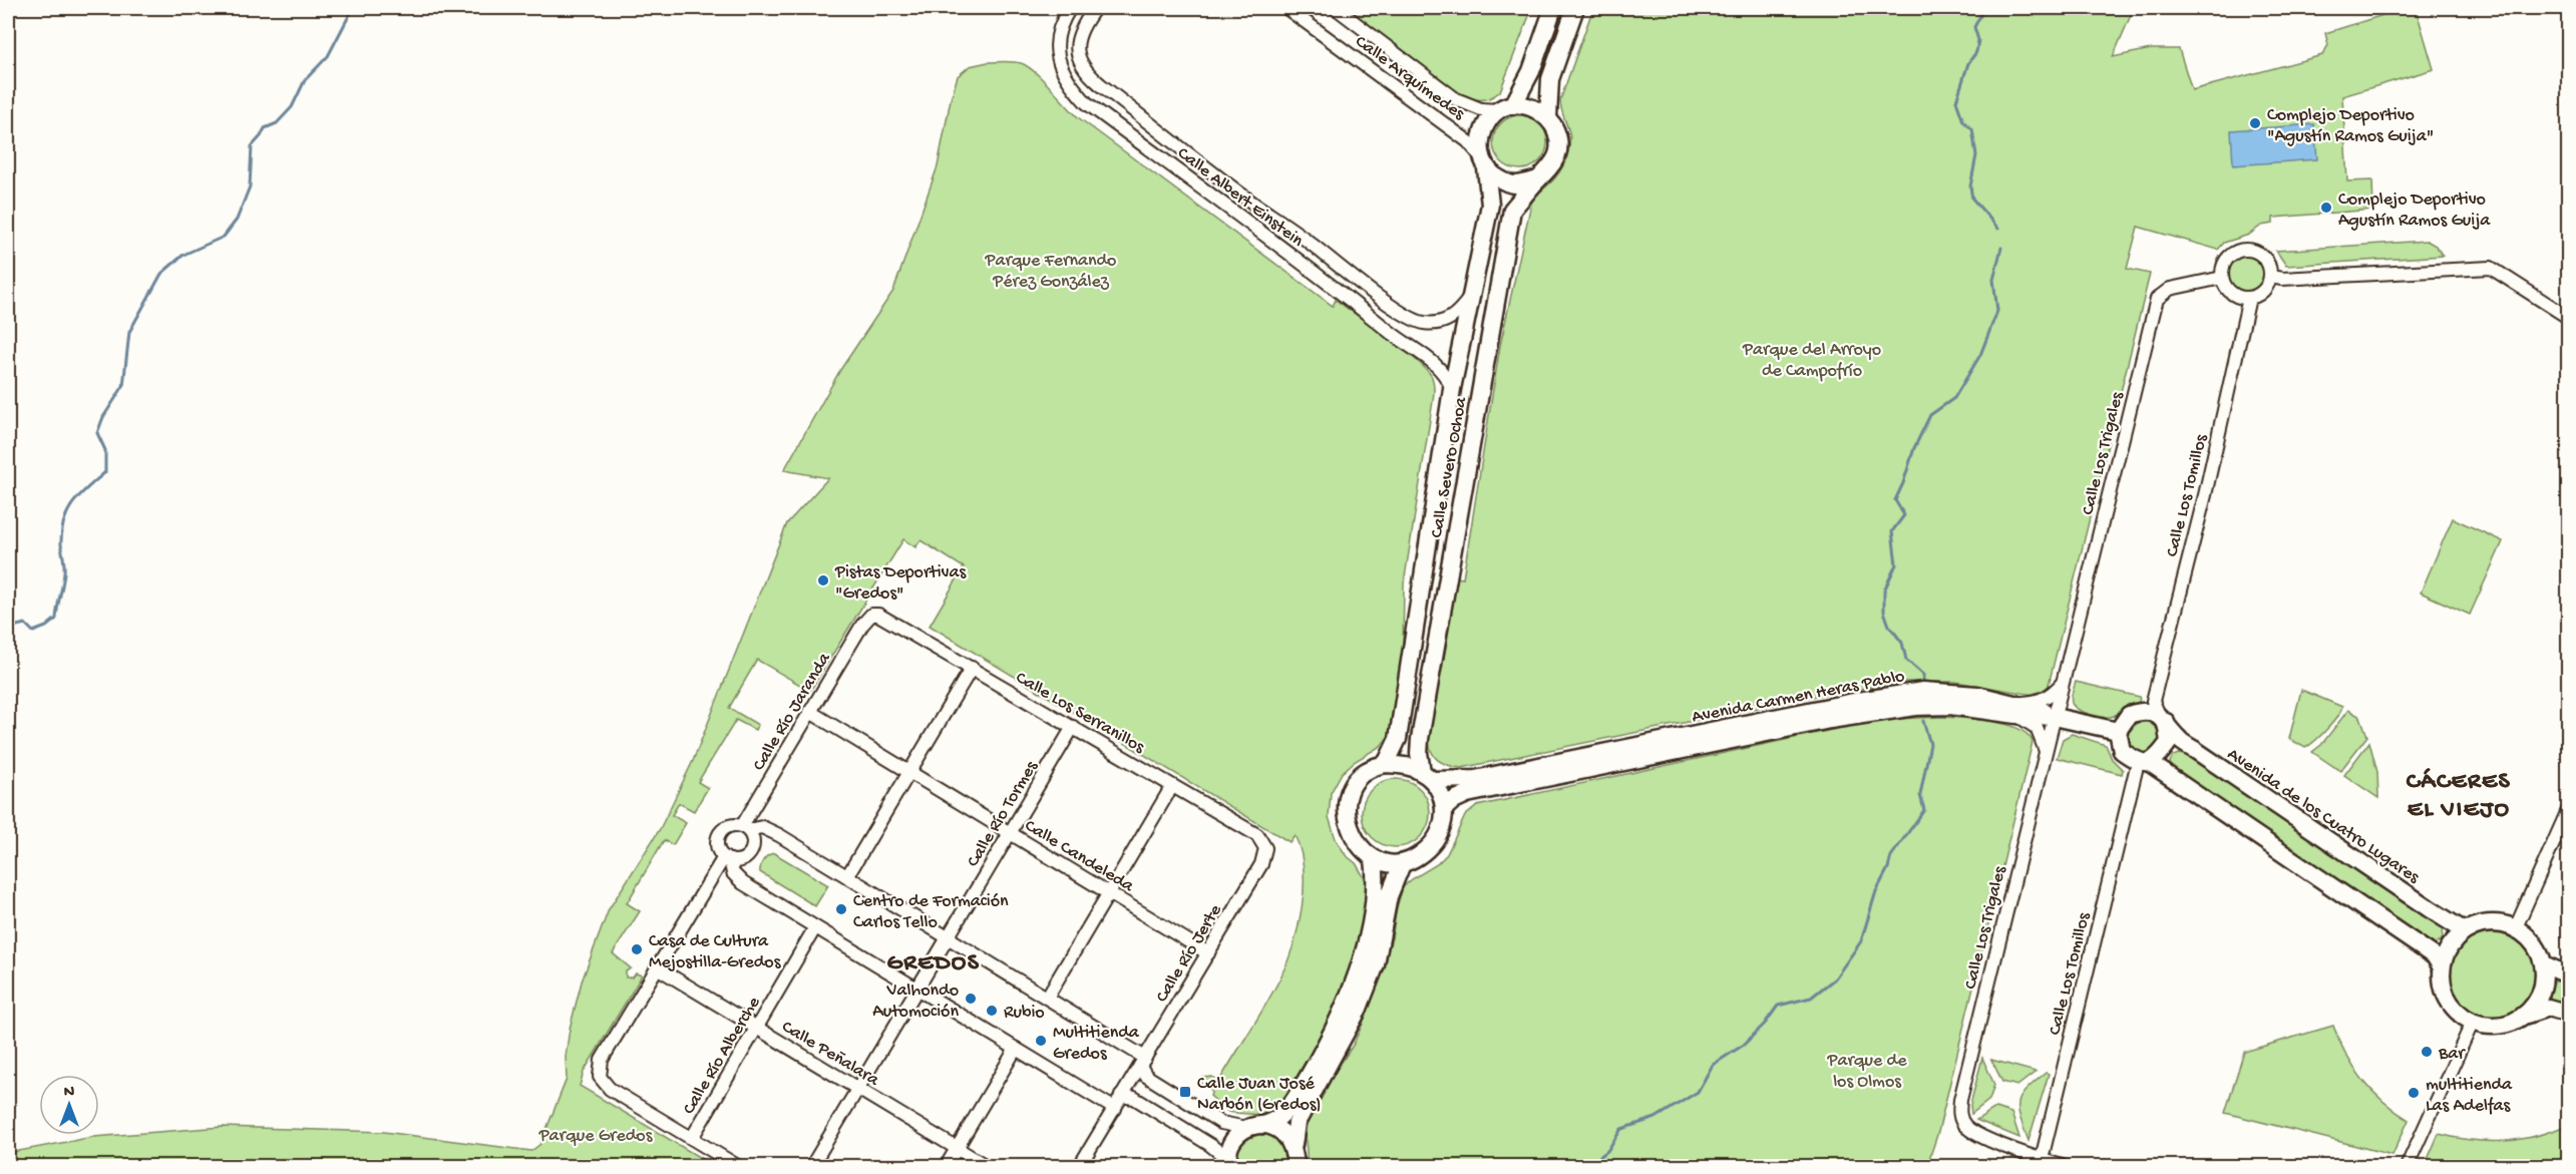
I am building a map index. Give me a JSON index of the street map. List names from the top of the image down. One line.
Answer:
{"streets":{"main road":["Calle Severo Ochoa","Avenida Carmen Heras Pablo","Avenida de los Cuatro Lugares"],"street":["Calle Arquímedes","Calle Albert Einstein","Calle Los Trigales","Calle Los Tomillos","Calle Río Jaranda","Calle Los Serranillos","Calle Río Tormes","Calle Candeleda","Calle Río Jerte","Calle Peñalara","Calle Río Alberche"]},"crossings":[["Calle Arquímedes","Calle Severo Ochoa"],["Calle Albert Einstein","Calle Severo Ochoa"],["Calle Los Trigales","Calle Los Tomillos"],["Calle Los Trigales","Avenida Carmen Heras Pablo"],["Calle Severo Ochoa","Avenida Carmen Heras Pablo"],["Calle Los Tomillos","Avenida de los Cuatro Lugares"],["Calle Río Jaranda","Calle Los Serranillos"],["Calle Río Jaranda","Calle Candeleda"],["Calle Los Serranillos","Calle Río Tormes"],["Calle Los Serranillos","Calle Río Jerte"],["Calle Río Tormes","Calle Candeleda"],["Calle Río Tormes","Calle Peñalara"],["Calle Candeleda","Calle Río Jerte"],["Calle Peñalara","Calle Río Alberche"]],"districts":["CÁCERES EL VIEJO","GREDOS"],"parks":["Parque Fernando Pérez González","Parque del Arroyo de Campofrío","Parque de los Olmos","Parque Gredos"],"places":{"other":["Complejo Deportivo \"Agustín Ramos Guija\"","Complejo Deportivo Agustín Ramos Guija","Pistas Deportivas \"Gredos\"","Centro de Formación Carlos Tello","Casa de Cultura Mejostilla-Gredos","Valhondo Automoción","Rubio","Multitienda Gredos","Bar","multitienda Las Adelfas"],"transit":["Calle Juan José Narbón (Gredos)"]},"north":"top"}
